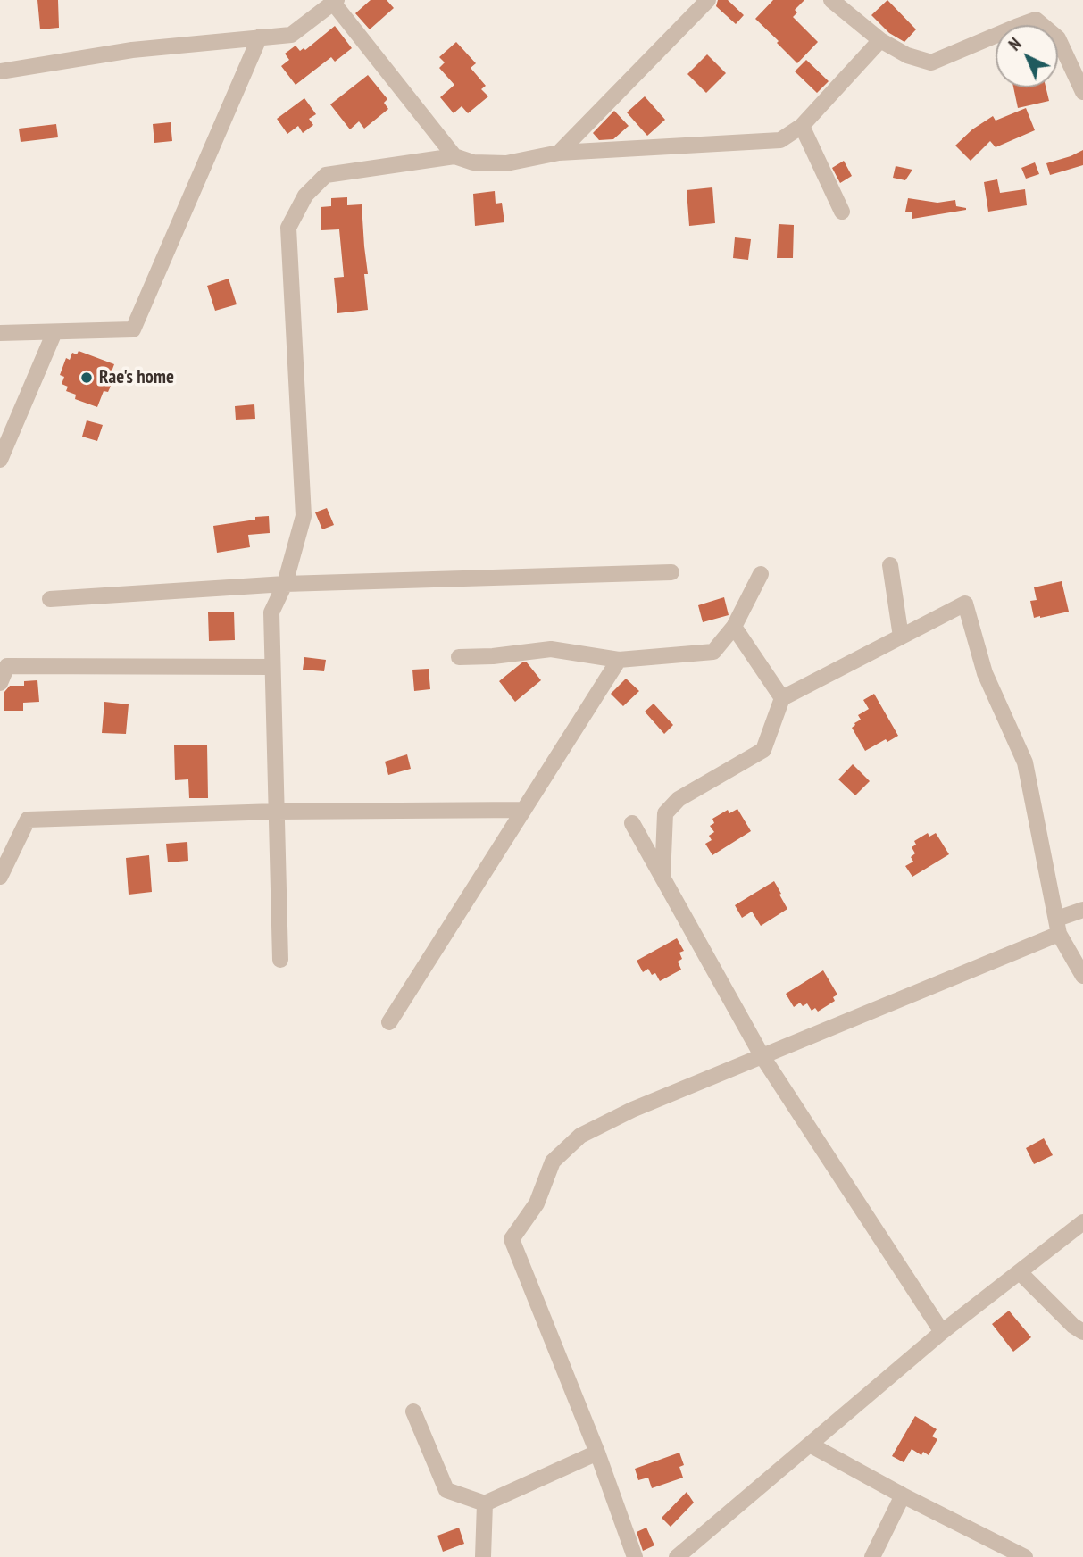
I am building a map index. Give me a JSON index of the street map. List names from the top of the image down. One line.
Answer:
{"places":["Rae's home"],"north":"top left"}
